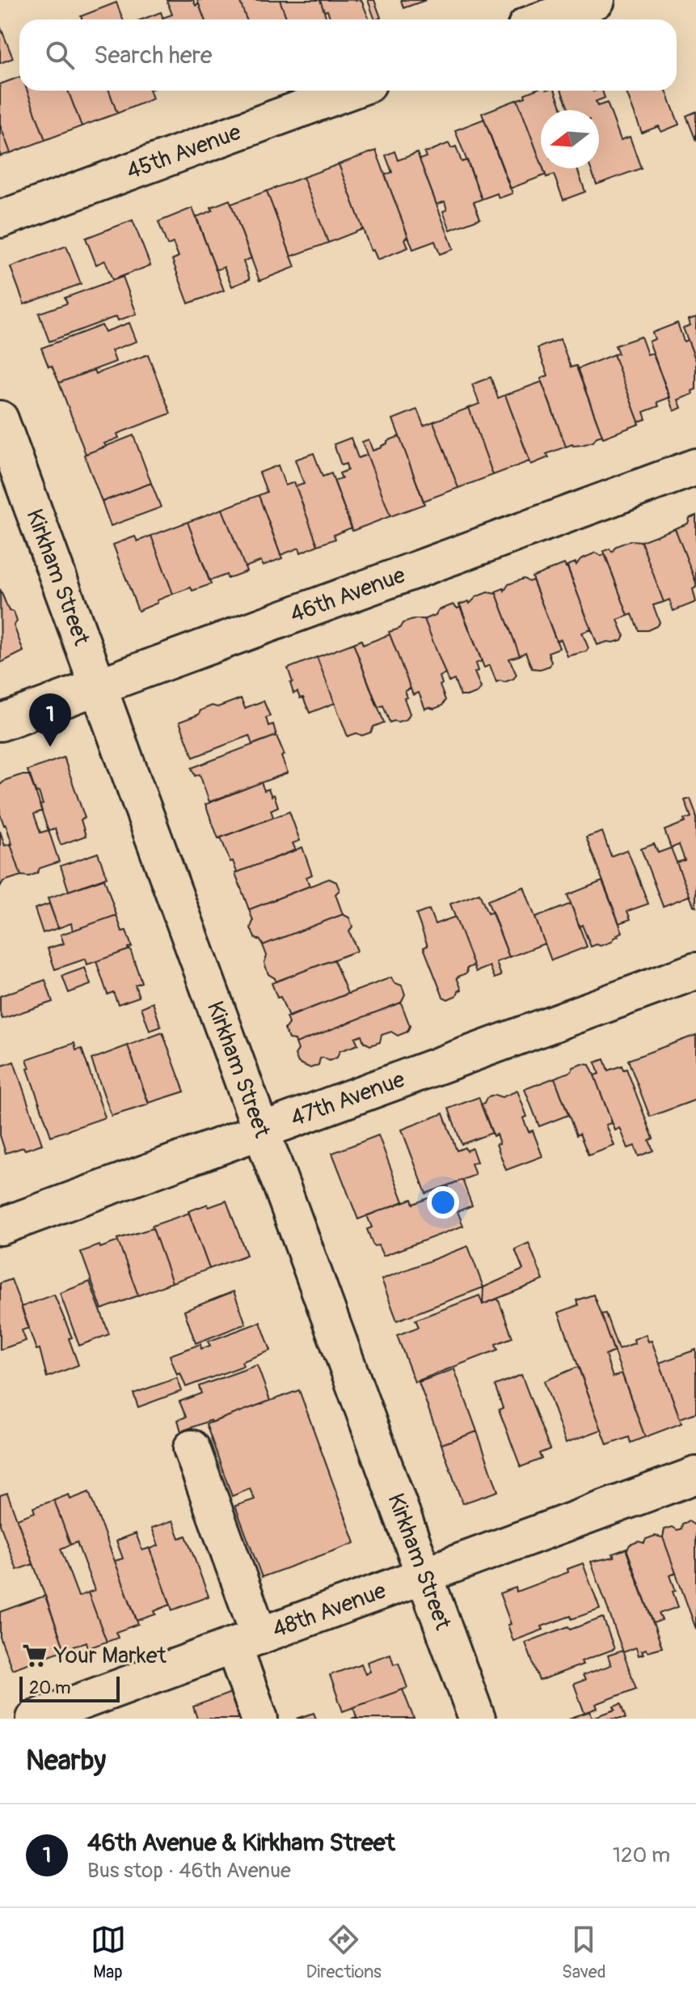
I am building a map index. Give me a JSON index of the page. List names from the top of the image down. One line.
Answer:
{"streets":{"street":["45th Avenue","Kirkham Street","46th Avenue","47th Avenue","48th Avenue"]},"crossings":[["Kirkham Street","46th Avenue"],["Kirkham Street","47th Avenue"],["Kirkham Street","48th Avenue"]],"places":{"supermarket":["Your Market"]},"scale_bar":"20 m","north":"left","page":{"search":"Search here","pins":"1","scale":"20 m","heading":"Nearby","list":[{"mark":"1","name":"46th Avenue & Kirkham Street","note":"Bus stop · 46th Avenue","value":"120 m"}],"nav":["Map","Directions","Saved"]}}
